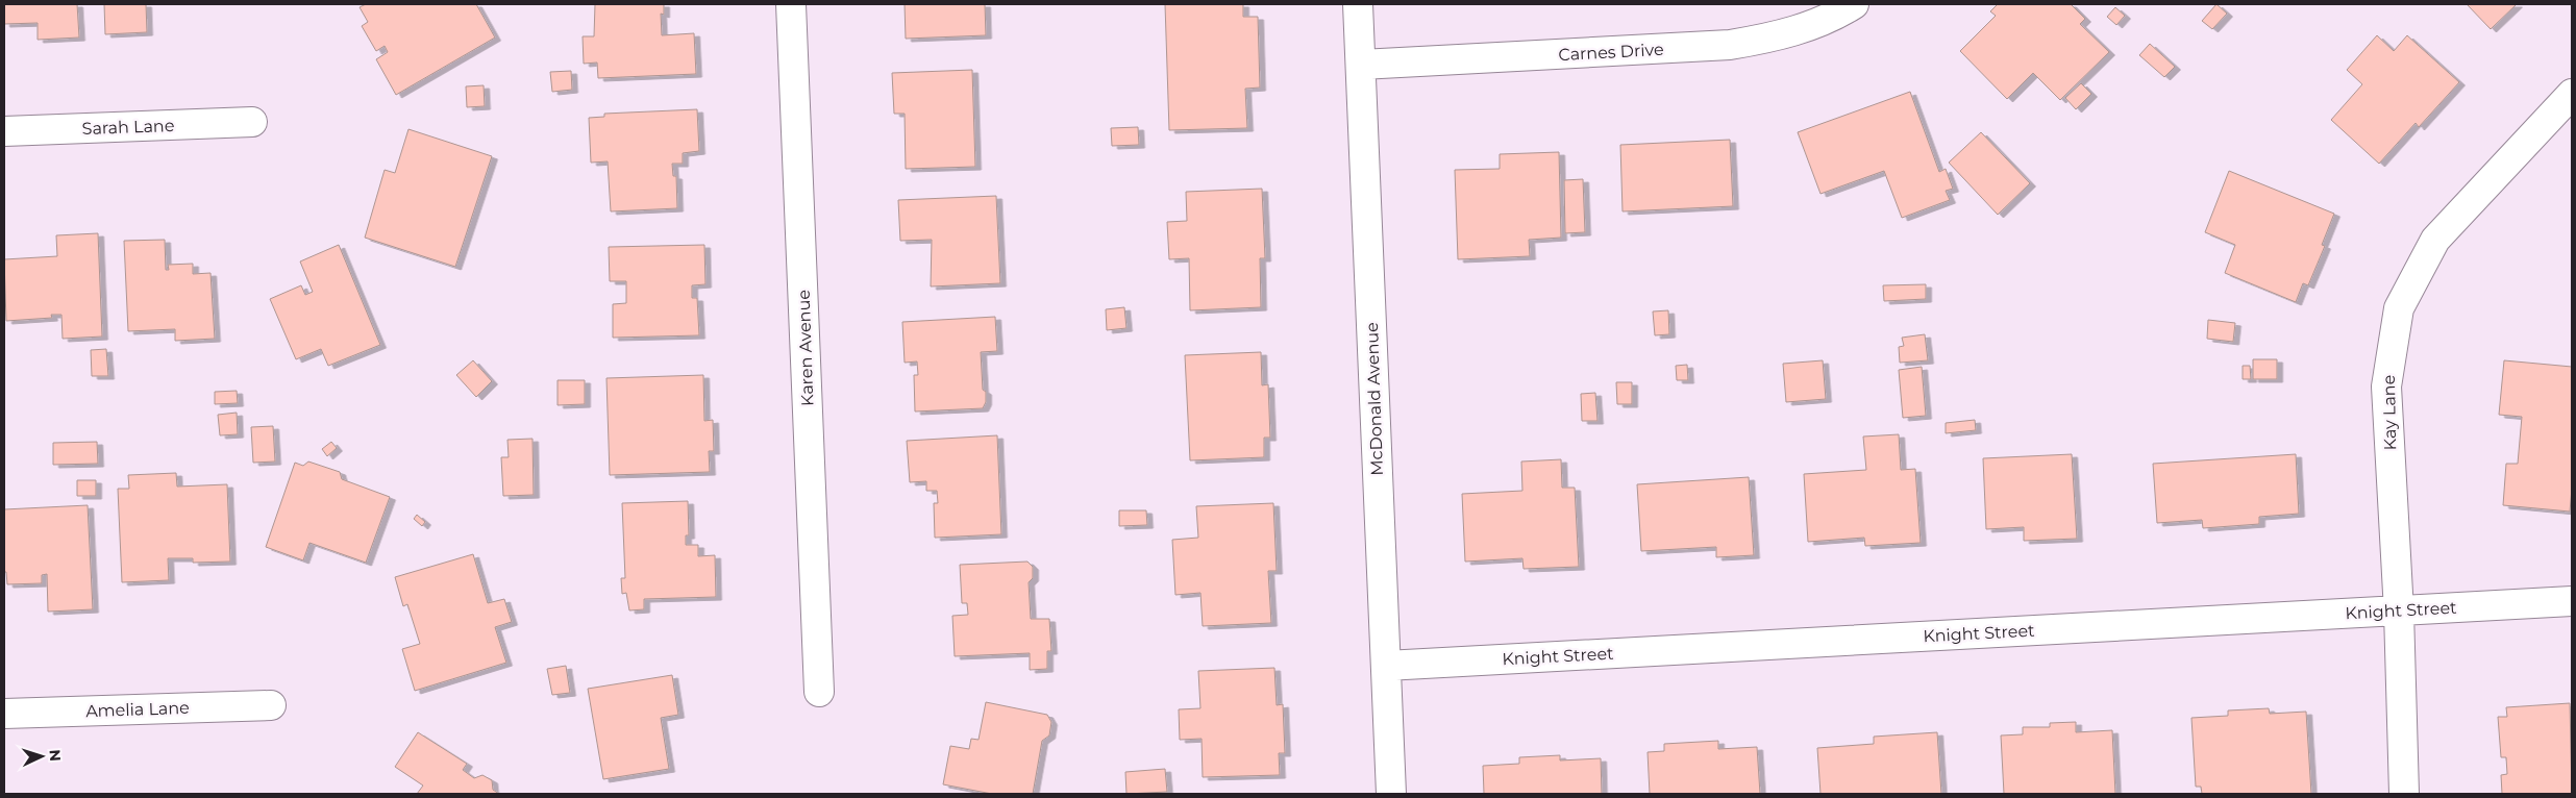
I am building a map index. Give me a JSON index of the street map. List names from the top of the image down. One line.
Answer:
{"streets":{"street":["Carnes Drive","Sarah Lane","Karen Avenue","McDonald Avenue","Kay Lane","Knight Street","Amelia Lane"]},"crossings":[["Carnes Drive","McDonald Avenue"],["McDonald Avenue","Knight Street"],["Kay Lane","Knight Street"]],"north":"right"}
